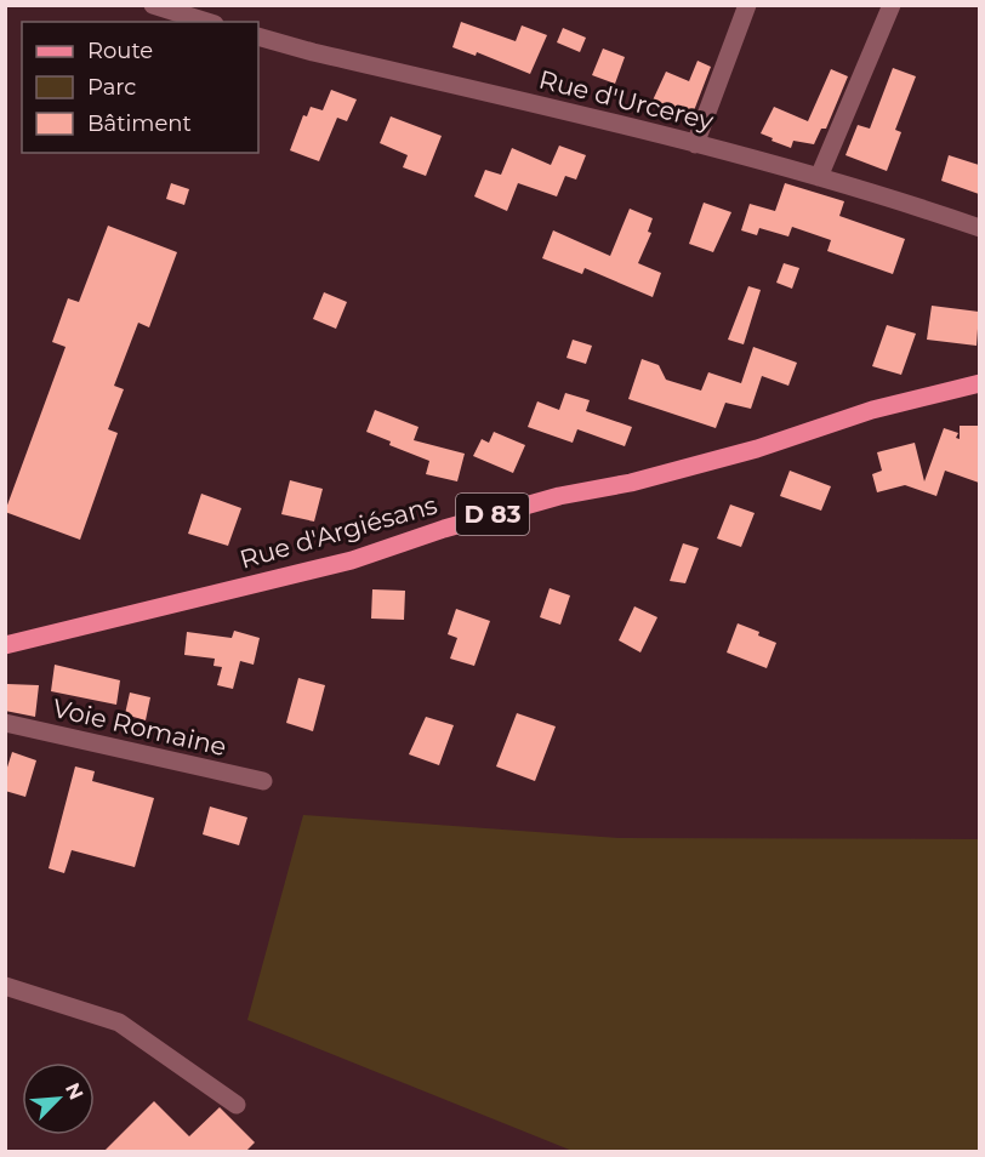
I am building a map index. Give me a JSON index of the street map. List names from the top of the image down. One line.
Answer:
{"streets":{"main road":["D 83","Rue d'Argiésans"],"street":["Rue d'Urcerey","Voie Romaine"]},"legend":["Route","Parc","Bâtiment"],"north":"top right"}
